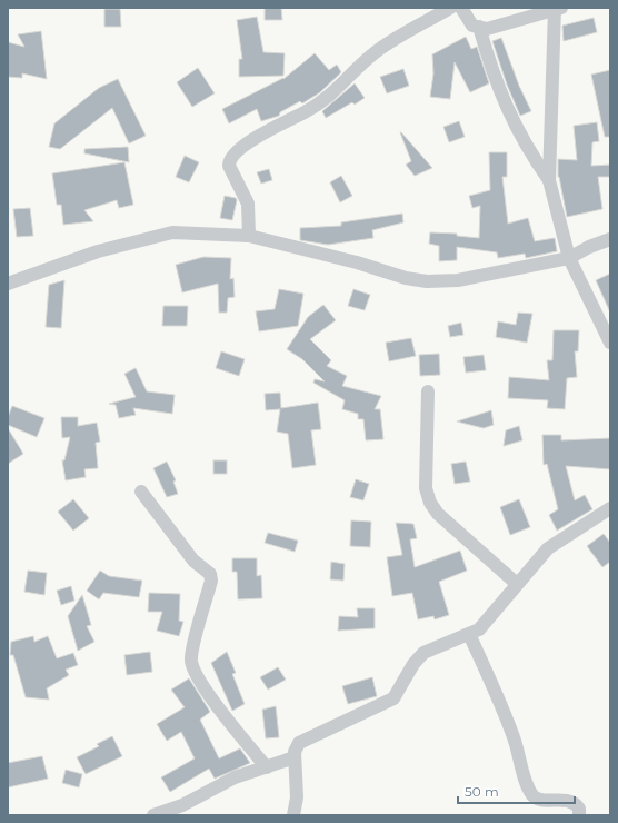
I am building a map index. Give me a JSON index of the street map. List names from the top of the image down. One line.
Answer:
{"scale_bar":"50 m"}
